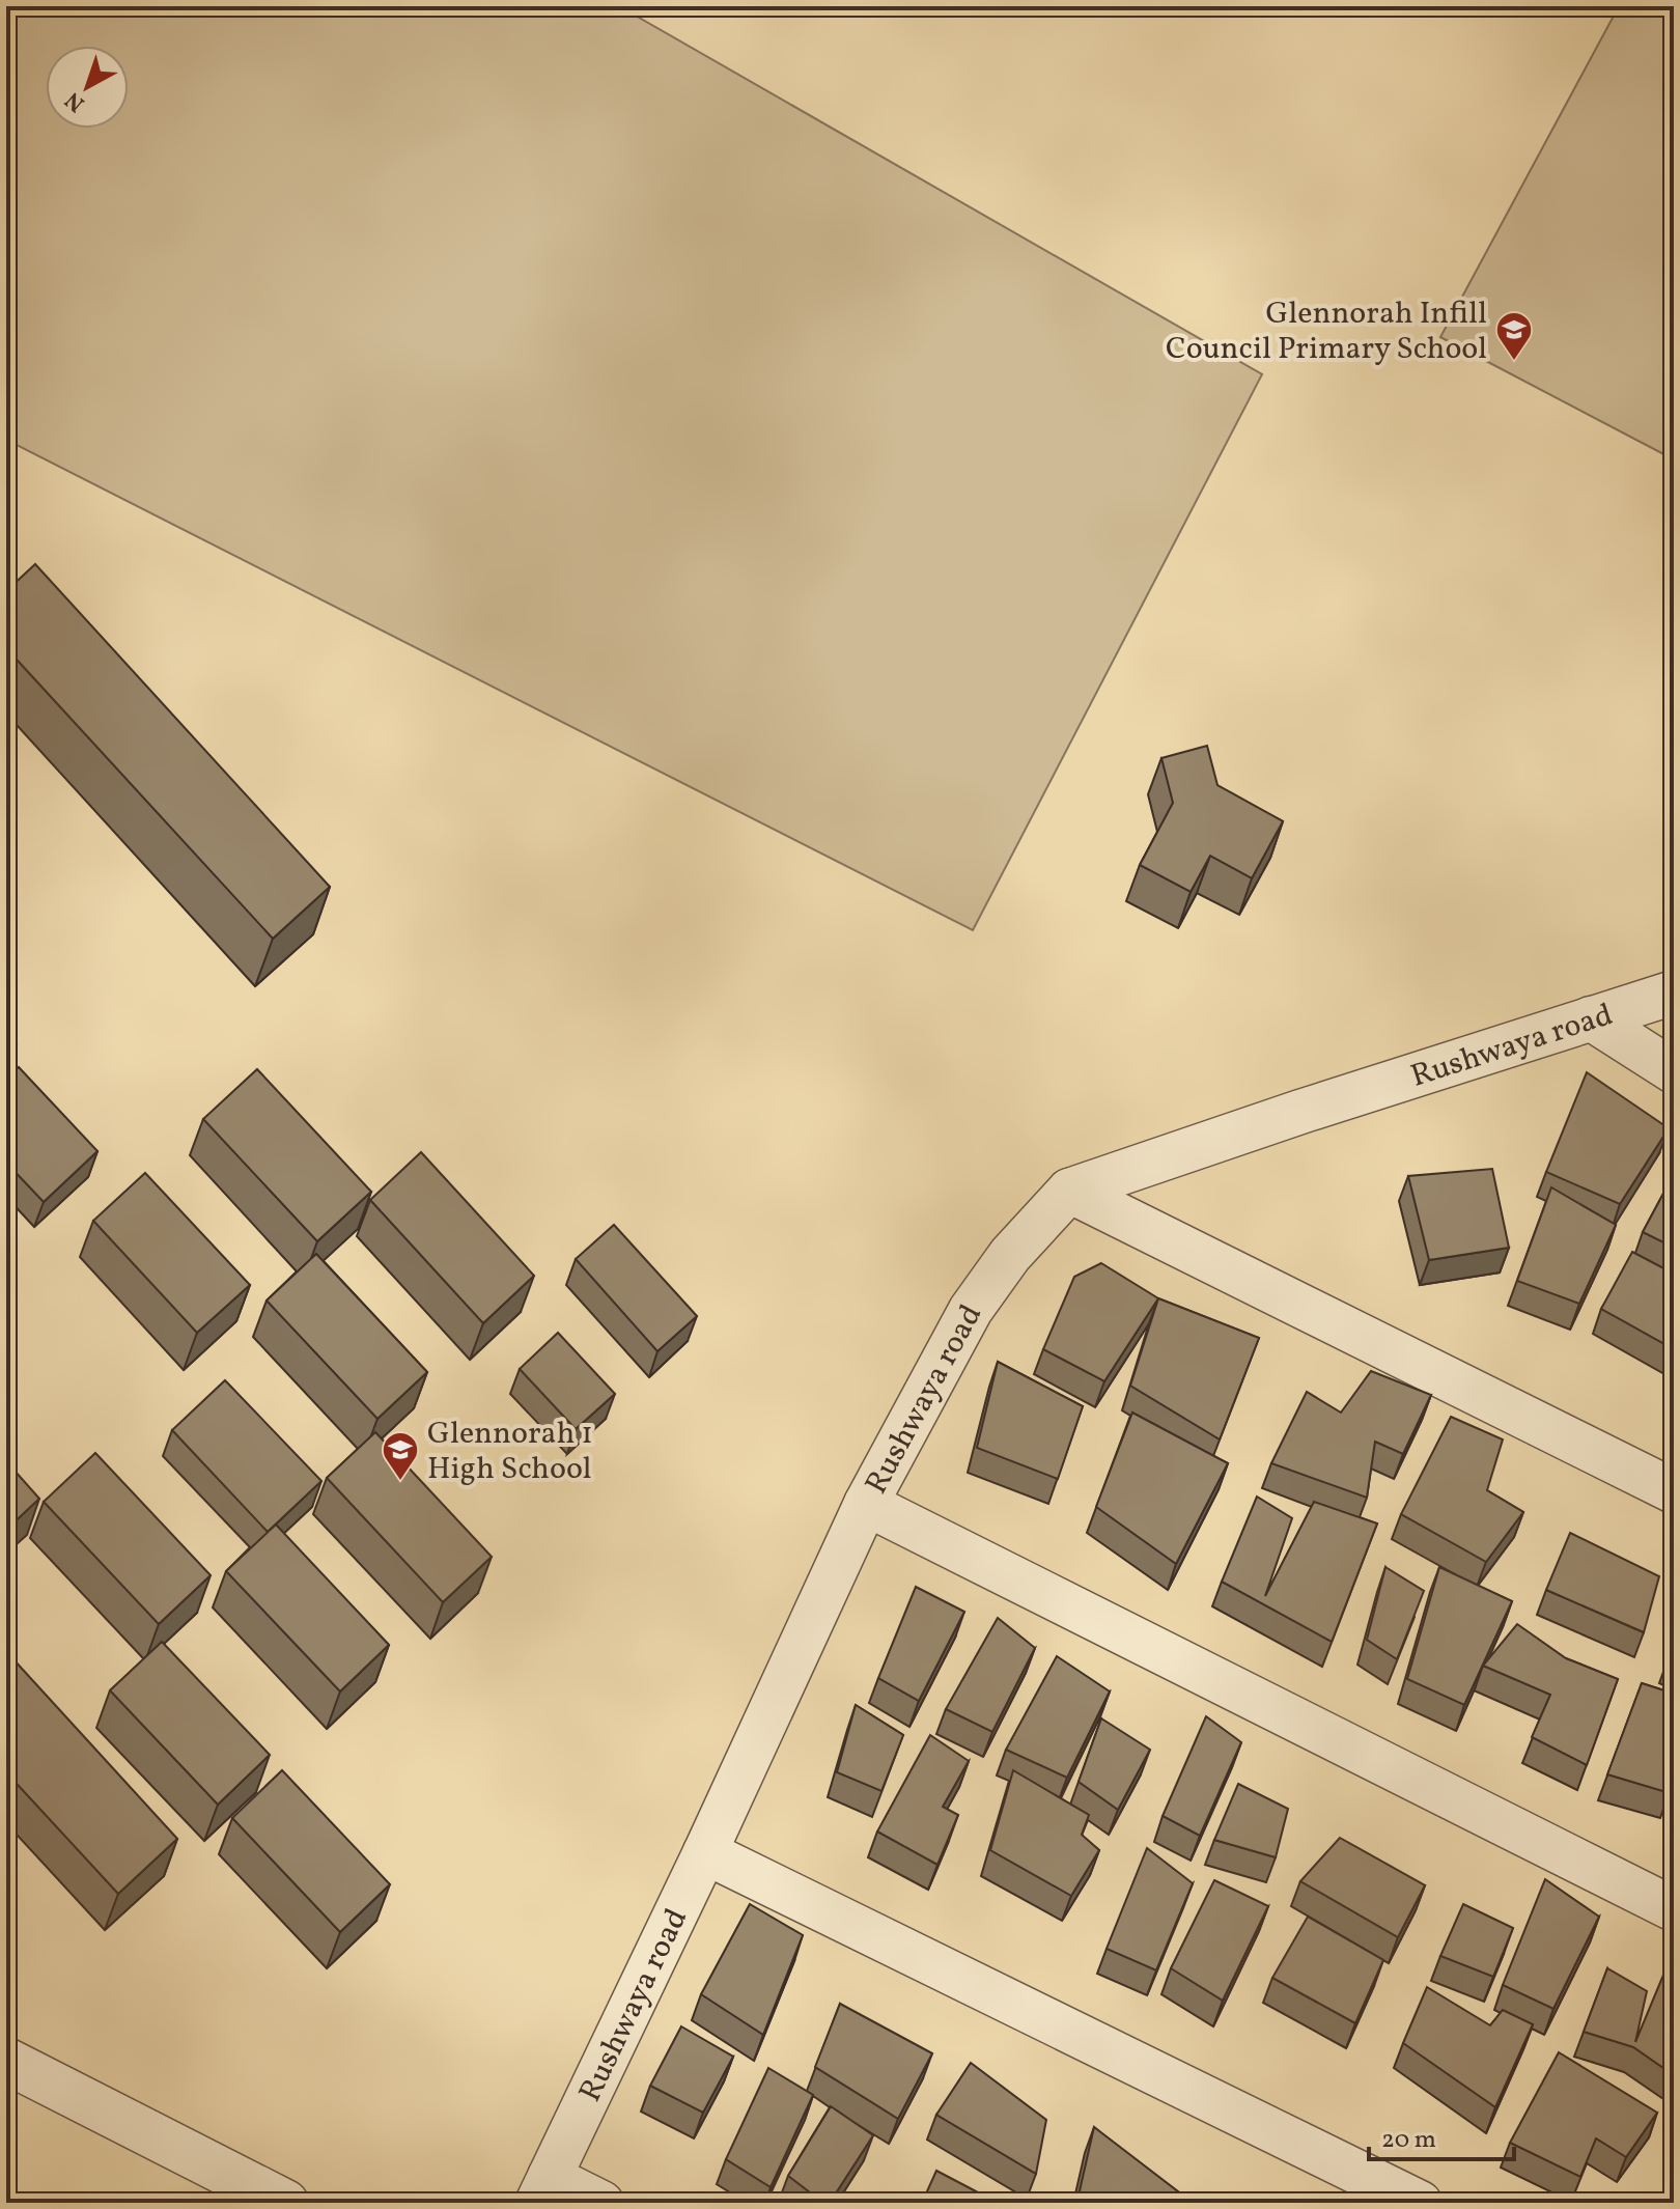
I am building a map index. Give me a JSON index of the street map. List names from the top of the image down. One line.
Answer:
{"streets":{"street":["Rushwaya road"]},"places":{"school or university":["Glennorah Infill Council Primary School","Glennorah 1 High School"]},"scale_bar":"20 m","north":"bottom left"}
